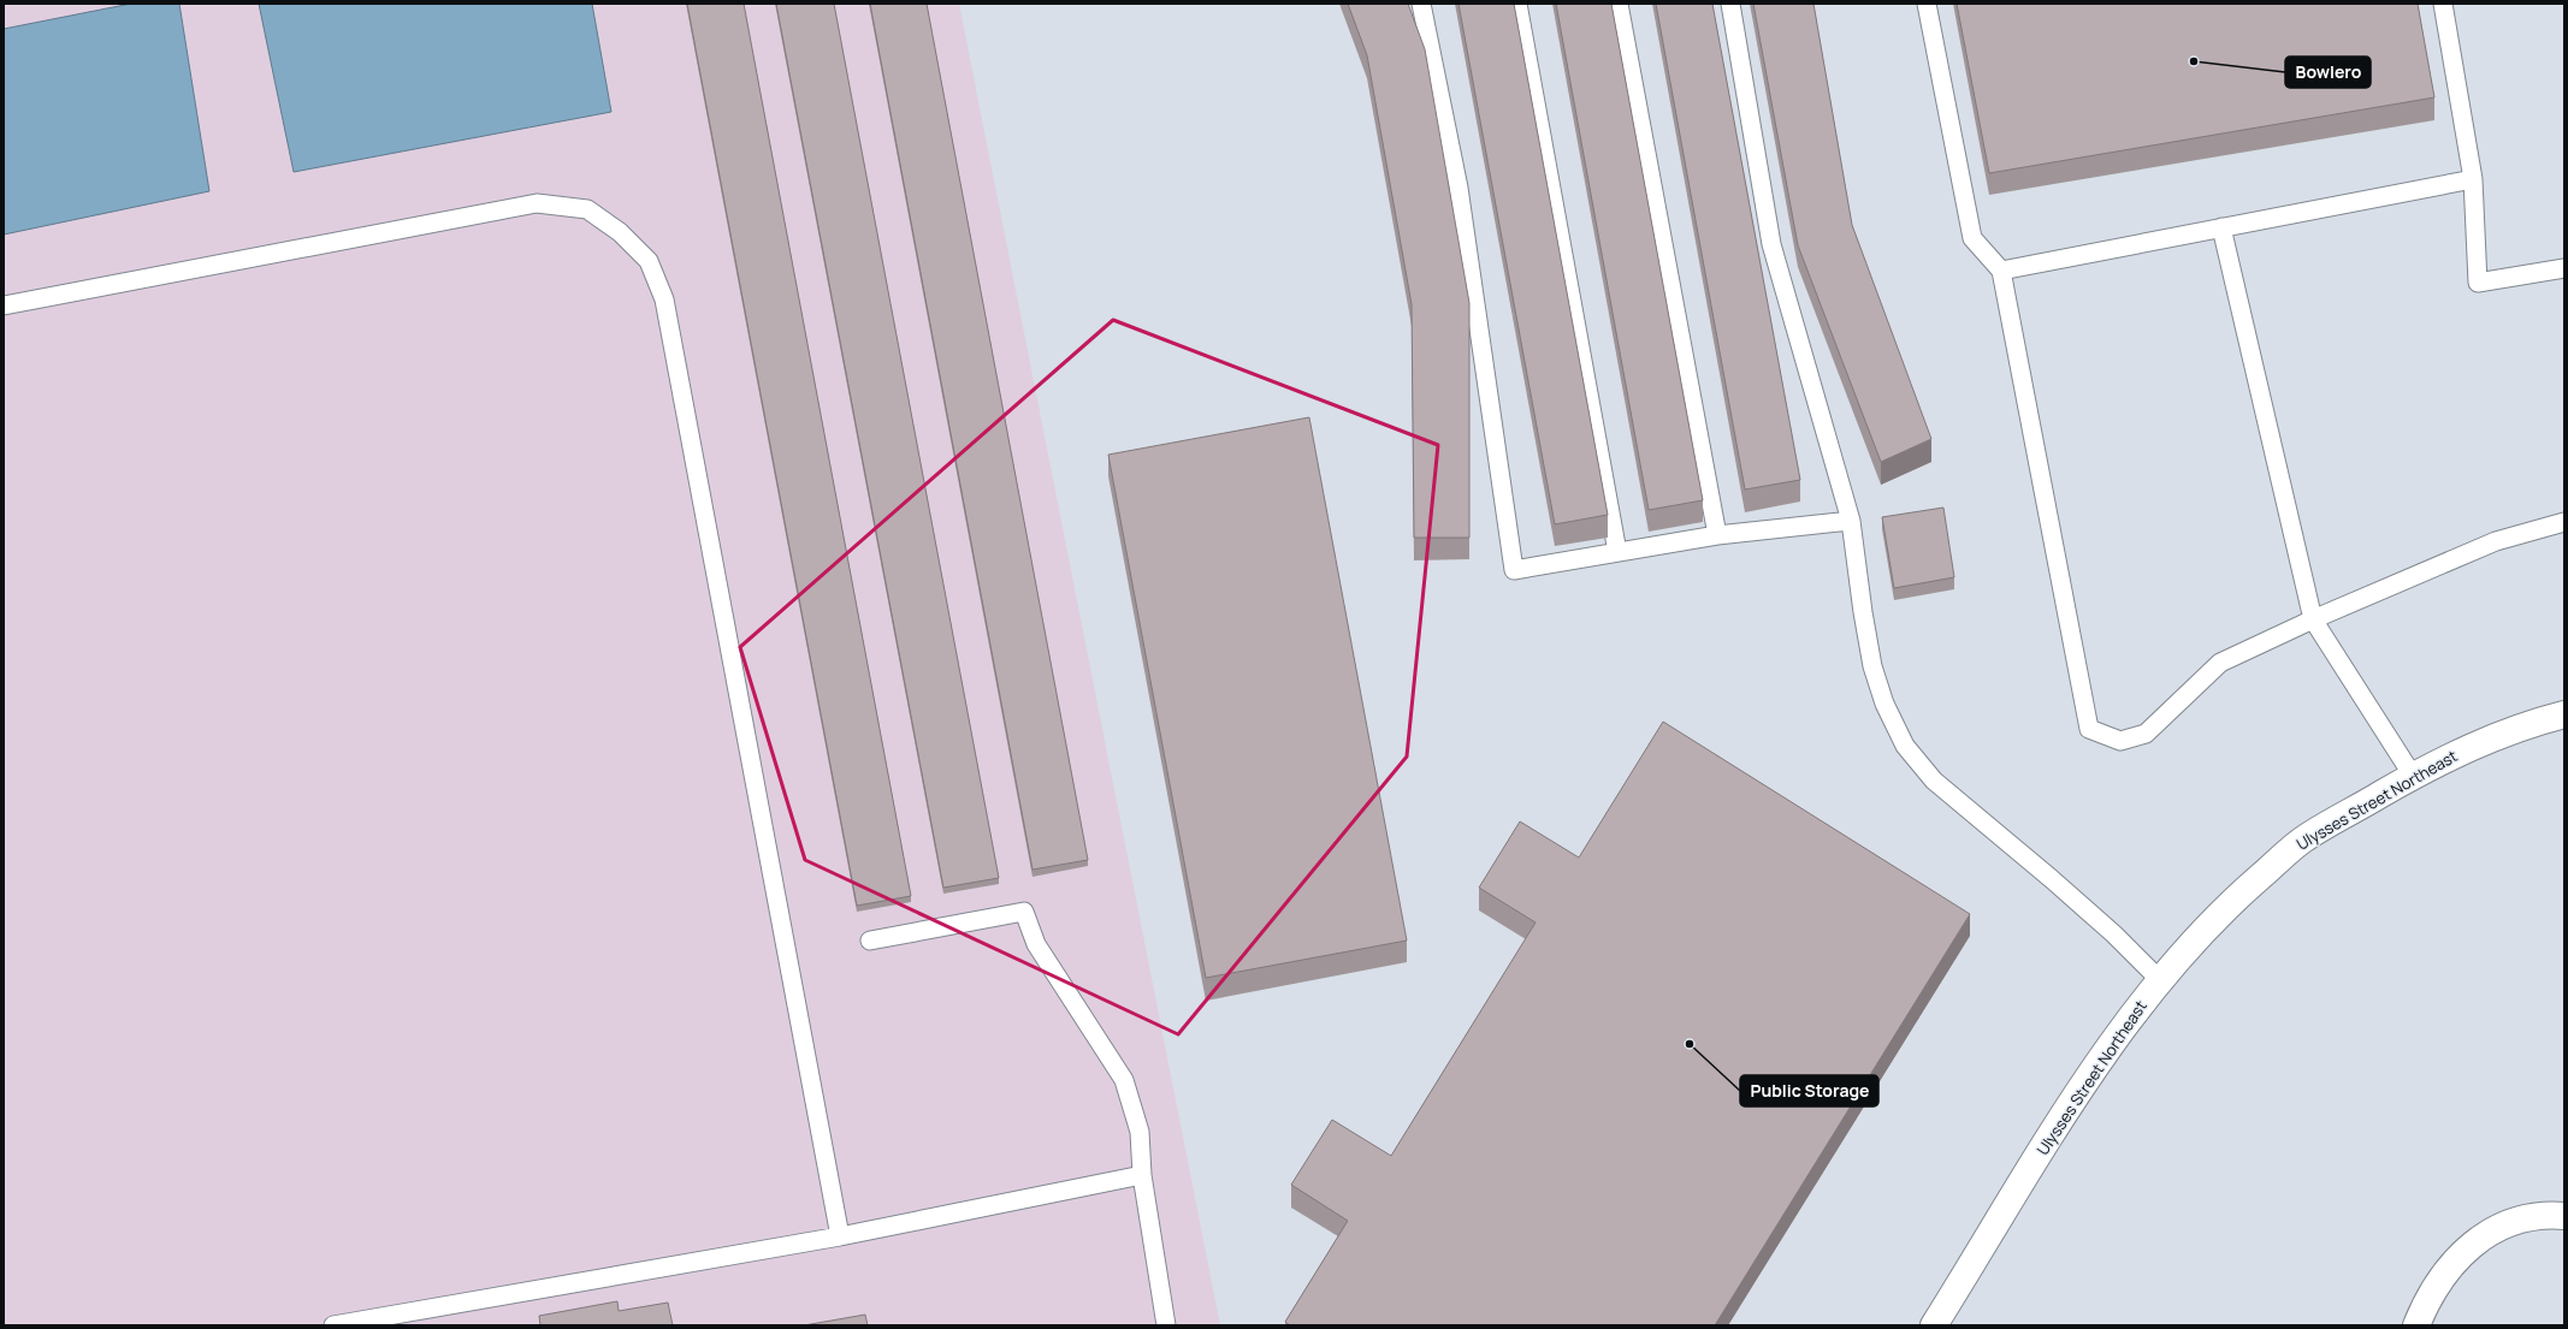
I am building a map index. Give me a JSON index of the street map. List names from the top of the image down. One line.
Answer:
{"streets":{"street":["Ulysses Street Northeast"]},"places":["Bowlero","Public Storage"]}
